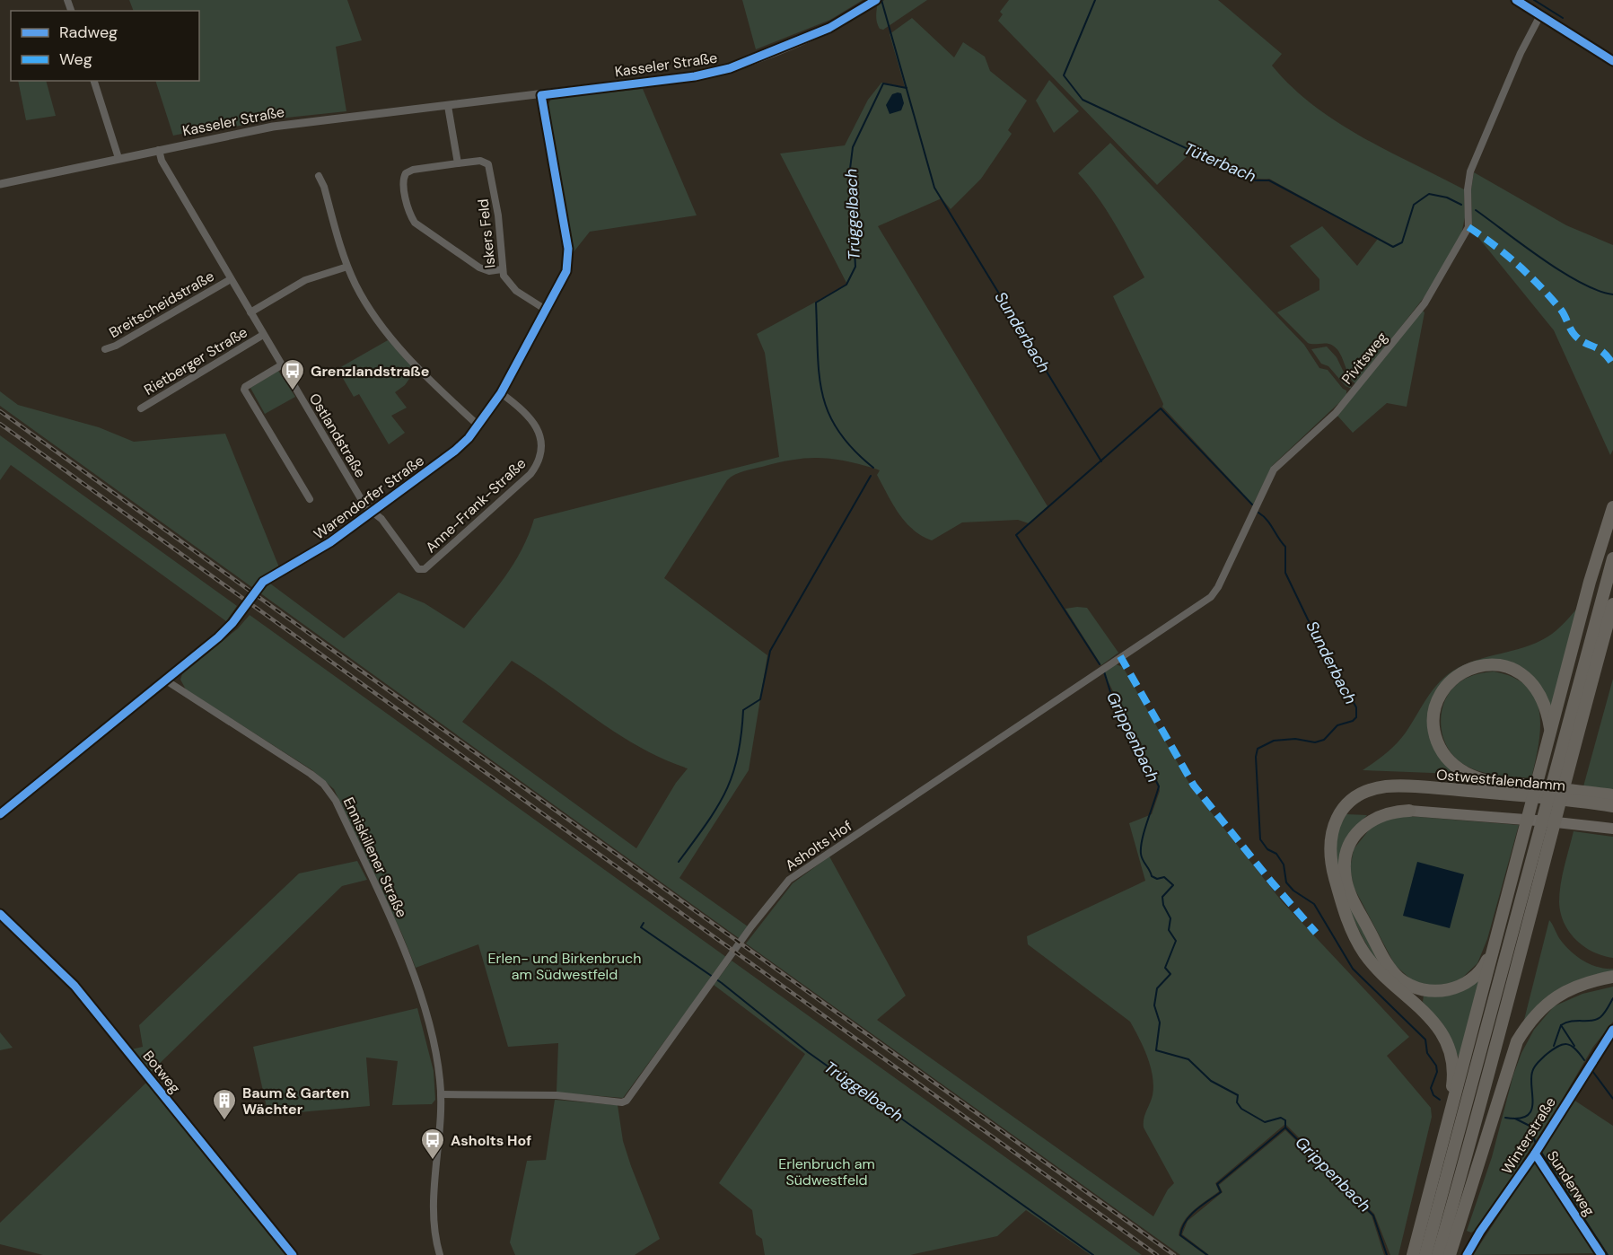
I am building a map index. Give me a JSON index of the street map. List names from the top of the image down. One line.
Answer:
{"streets":{"highway":["Ostwestfalendamm"],"street":["Kasseler Straße","Iskers Feld","Breitscheidstraße","Pivitsweg","Rietberger Straße","Ostlandstraße","Warendorfer Straße","Anne-Frank-Straße","Asholts Hof","Enniskillener Straße","Botweg","Winterstraße","Sunderweg"]},"crossings":[["Kasseler Straße","Ostlandstraße"],["Kasseler Straße","Warendorfer Straße"],["Iskers Feld","Warendorfer Straße"],["Breitscheidstraße","Ostlandstraße"],["Pivitsweg","Asholts Hof"],["Rietberger Straße","Ostlandstraße"],["Ostlandstraße","Warendorfer Straße"],["Ostlandstraße","Anne-Frank-Straße"],["Warendorfer Straße","Anne-Frank-Straße"],["Warendorfer Straße","Enniskillener Straße"],["Asholts Hof","Enniskillener Straße"],["Winterstraße","Sunderweg"]],"water":["Tüterbach","Trüggelbach","Sunderbach","Grippenbach"],"parks":["Erlen- und Birkenbruch am Südwestfeld","Erlenbruch am Südwestfeld"],"places":{"bus stop":["Grenzlandstraße","Asholts Hof"],"building":["Baum & Garten Wächter"]},"legend":["Radweg","Weg"]}
